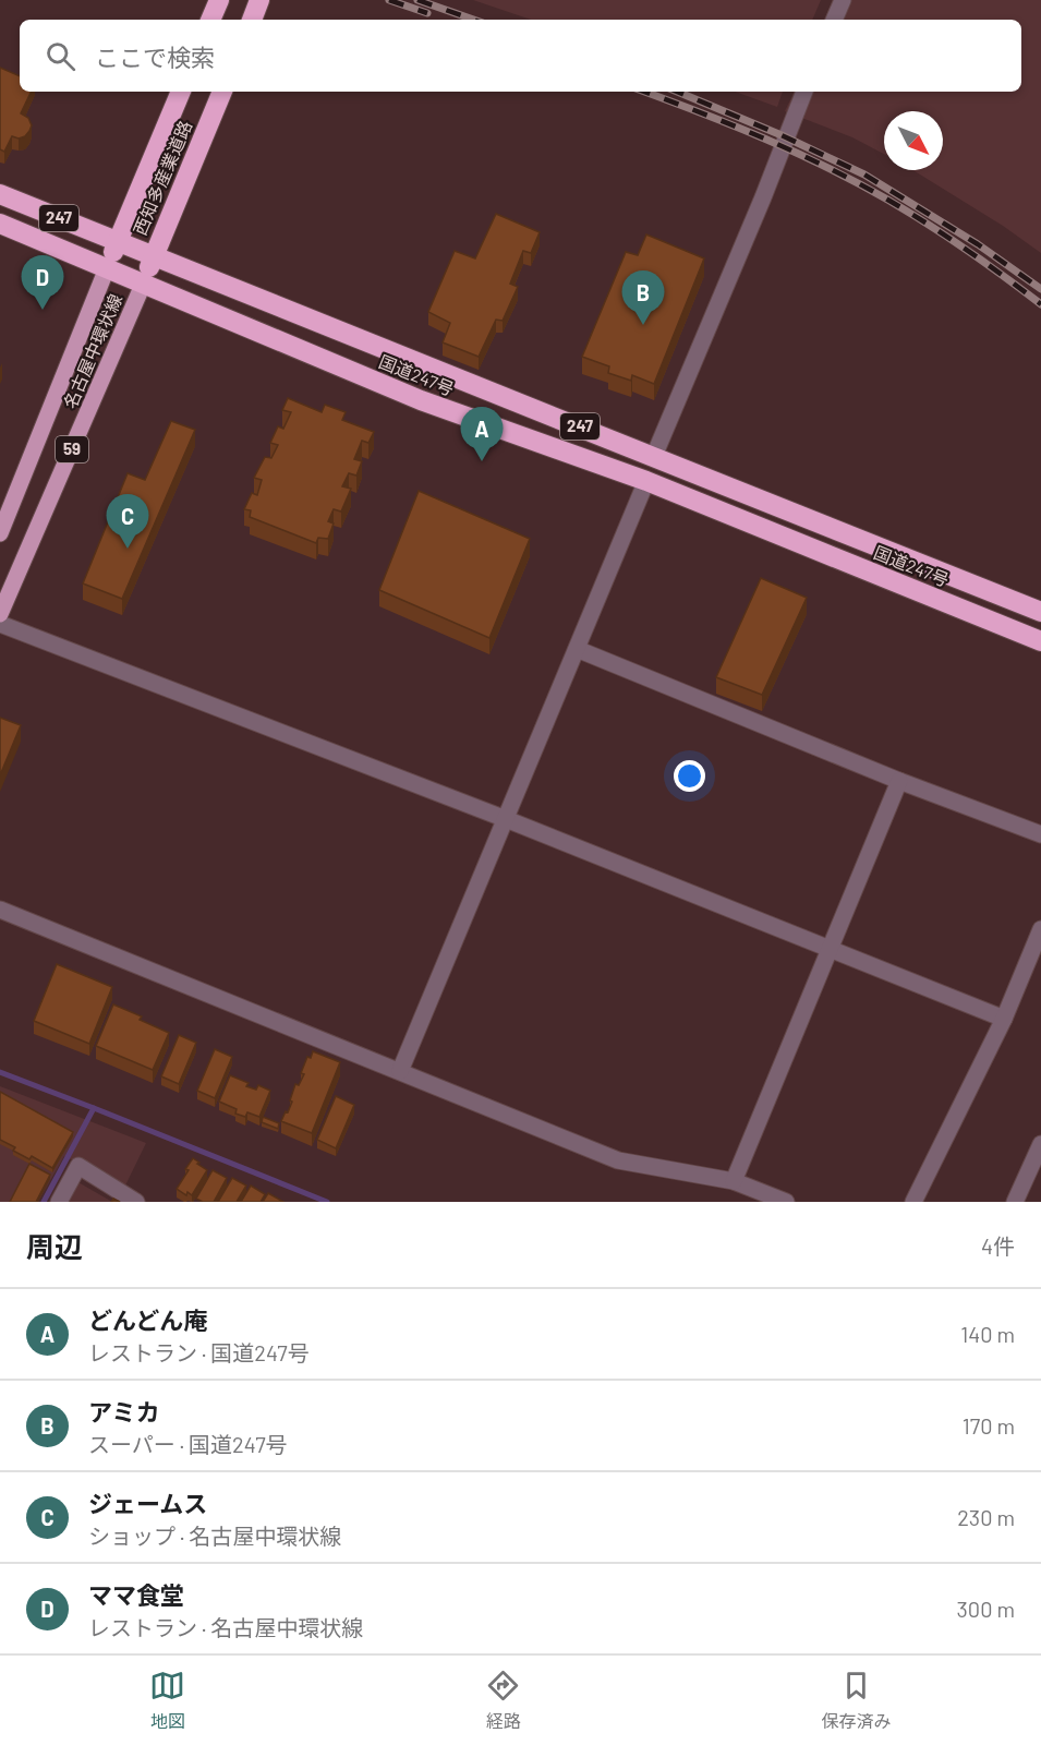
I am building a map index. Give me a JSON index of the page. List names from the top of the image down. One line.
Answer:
{"streets":{"highway":["西知多産業道路","247","国道247号"],"main road":["名古屋中環状線","59"]},"crossings":[["西知多産業道路","名古屋中環状線"],["西知多産業道路","国道247号"],["名古屋中環状線","国道247号"]],"north":"bottom right","page":{"search":"ここで検索","pins":["D","B","A","C"],"heading":["周辺","4件"],"list":[{"mark":"A","name":"どんどん庵","note":"レストラン · 国道247号","value":"140 m"},{"mark":"B","name":"アミカ","note":"スーパー · 国道247号","value":"170 m"},{"mark":"C","name":"ジェームス","note":"ショップ · 名古屋中環状線","value":"230 m"},{"mark":"D","name":"ママ食堂","note":"レストラン · 名古屋中環状線","value":"300 m"}],"nav":["地図","経路","保存済み"]}}
